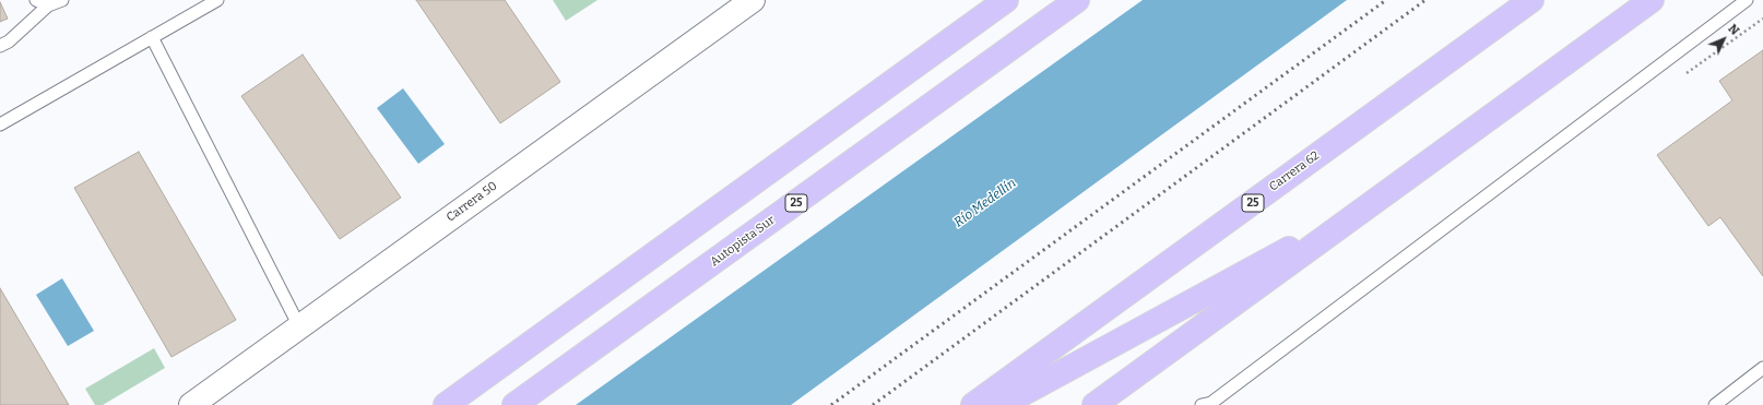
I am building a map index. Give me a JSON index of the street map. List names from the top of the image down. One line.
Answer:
{"streets":{"highway":["Carrera 62","25","Autopista Sur"],"street":["Carrera 50"]},"water":["Río Medellín"],"north":"top right"}
